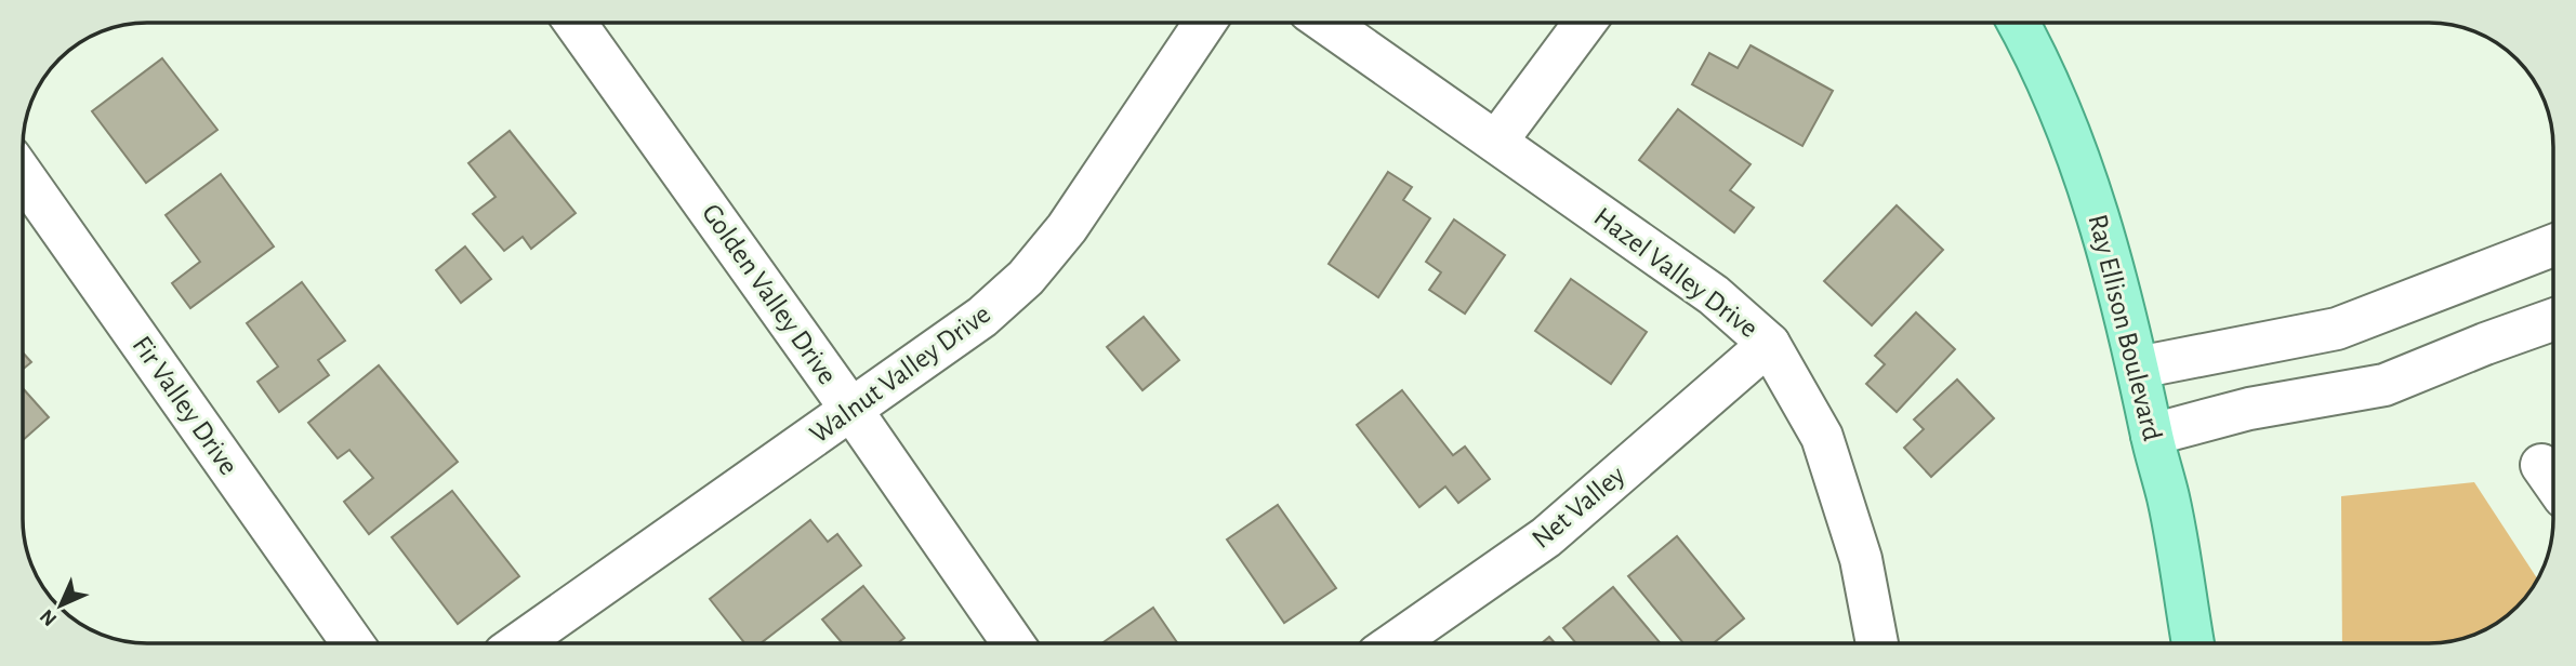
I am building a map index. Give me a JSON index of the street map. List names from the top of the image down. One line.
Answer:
{"streets":{"main road":["Ray Ellison Boulevard"],"street":["Hazel Valley Drive","Golden Valley Drive","Walnut Valley Drive","Fir Valley Drive","Net Valley"]},"crossings":[["Hazel Valley Drive","Net Valley"],["Golden Valley Drive","Walnut Valley Drive"]],"north":"bottom left"}
